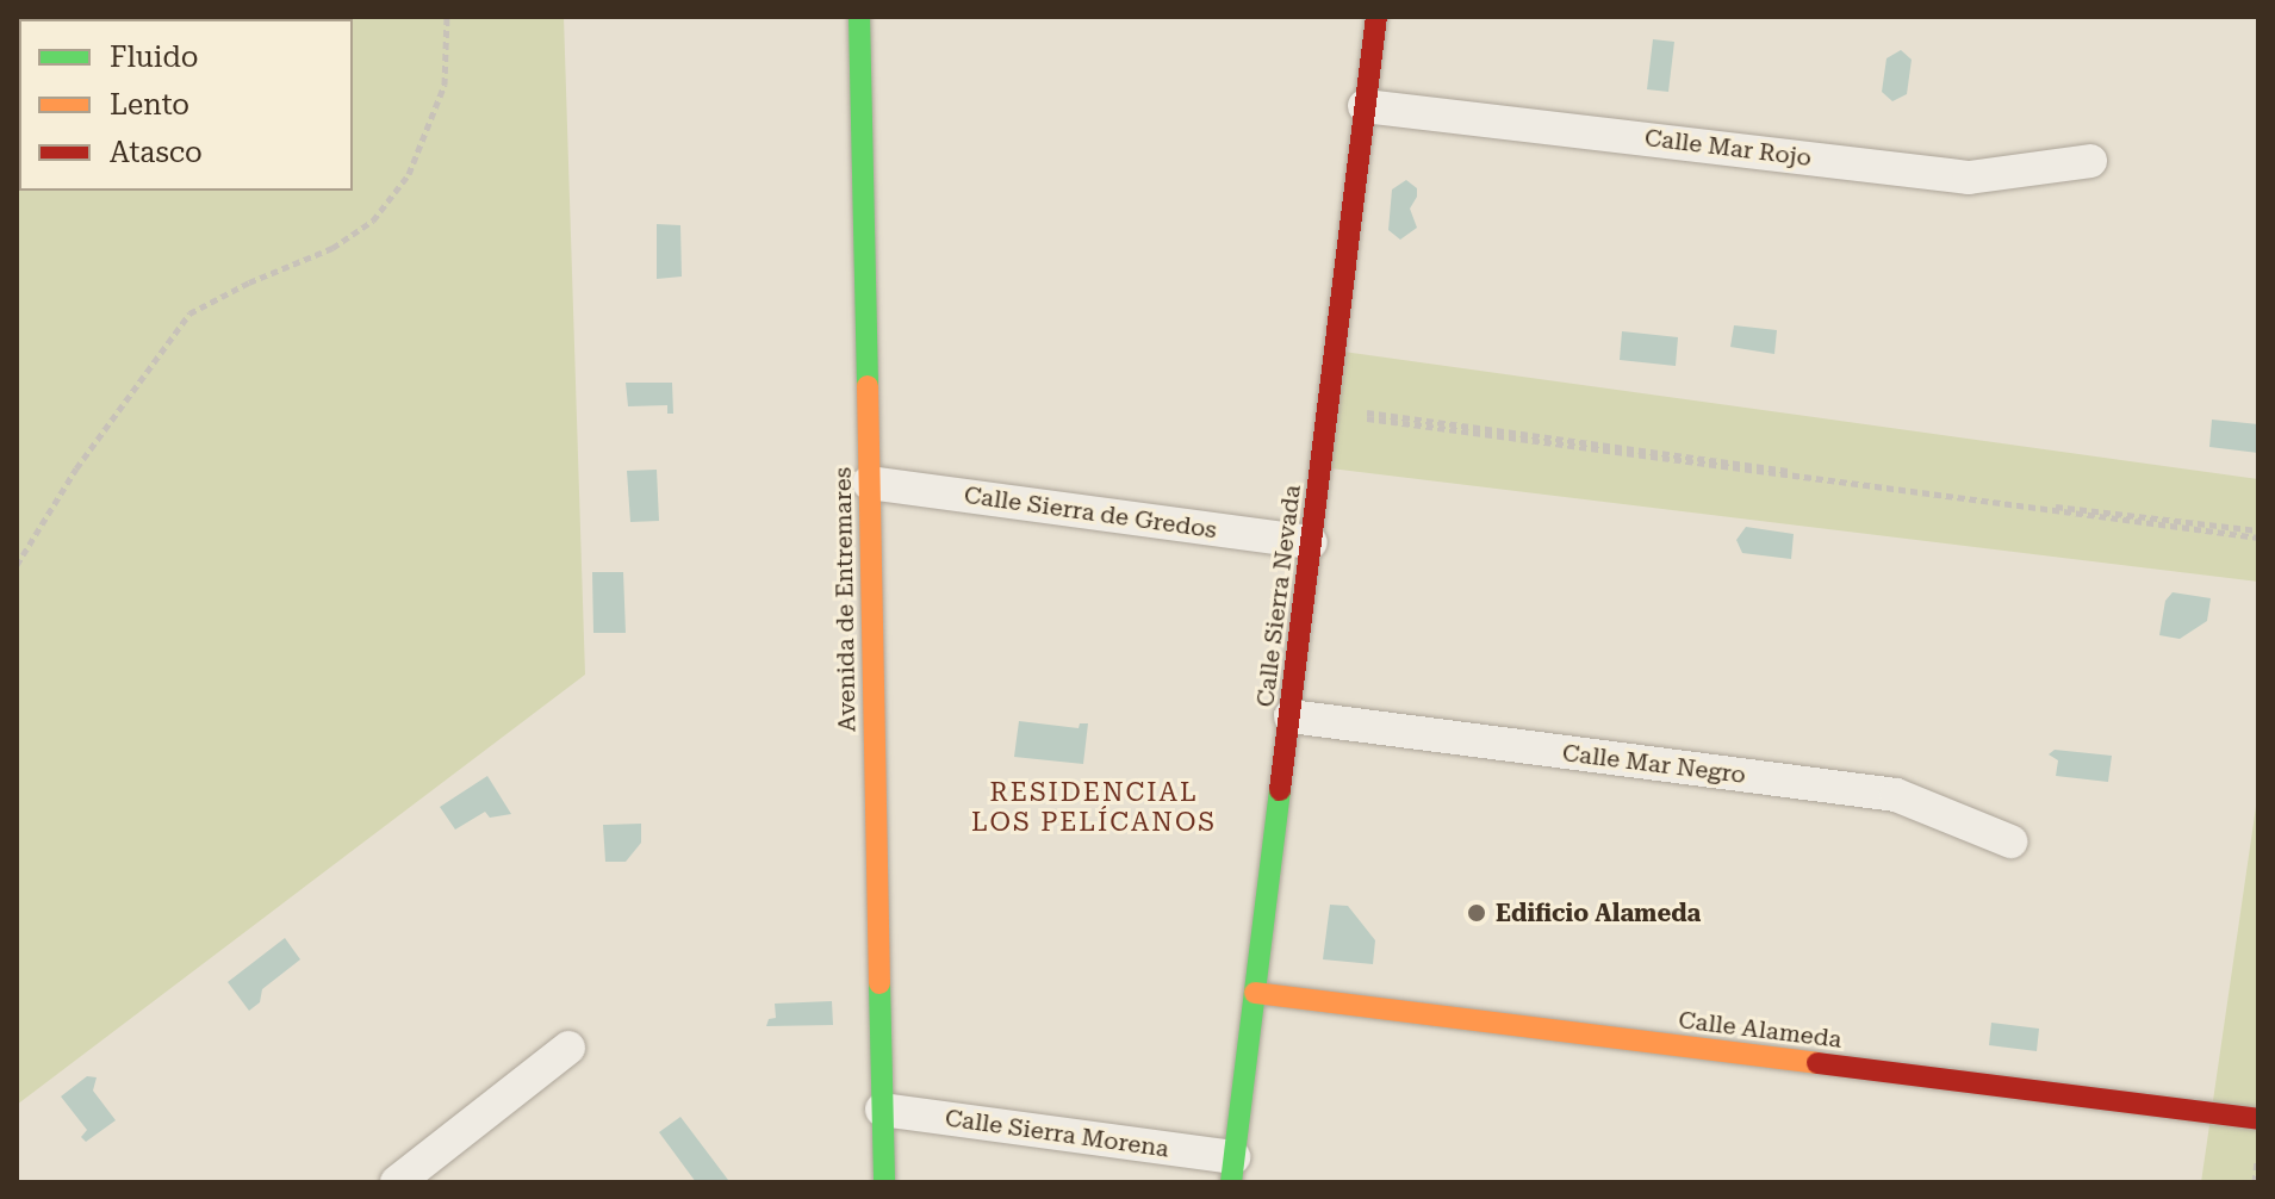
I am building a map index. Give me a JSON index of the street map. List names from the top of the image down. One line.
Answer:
{"streets":{"street":["Calle Mar Rojo","Calle Sierra de Gredos","Calle Sierra Nevada","Avenida de Entremares","Calle Mar Negro","Calle Alameda","Calle Sierra Morena"]},"crossings":[["Calle Mar Rojo","Calle Sierra Nevada"],["Calle Sierra de Gredos","Calle Sierra Nevada"],["Calle Sierra de Gredos","Avenida de Entremares"],["Calle Sierra Nevada","Calle Mar Negro"],["Calle Sierra Nevada","Calle Alameda"],["Calle Sierra Nevada","Calle Sierra Morena"],["Avenida de Entremares","Calle Sierra Morena"]],"districts":["RESIDENCIAL LOS PELÍCANOS"],"places":["Edificio Alameda"],"legend":["Fluido","Lento","Atasco"]}
